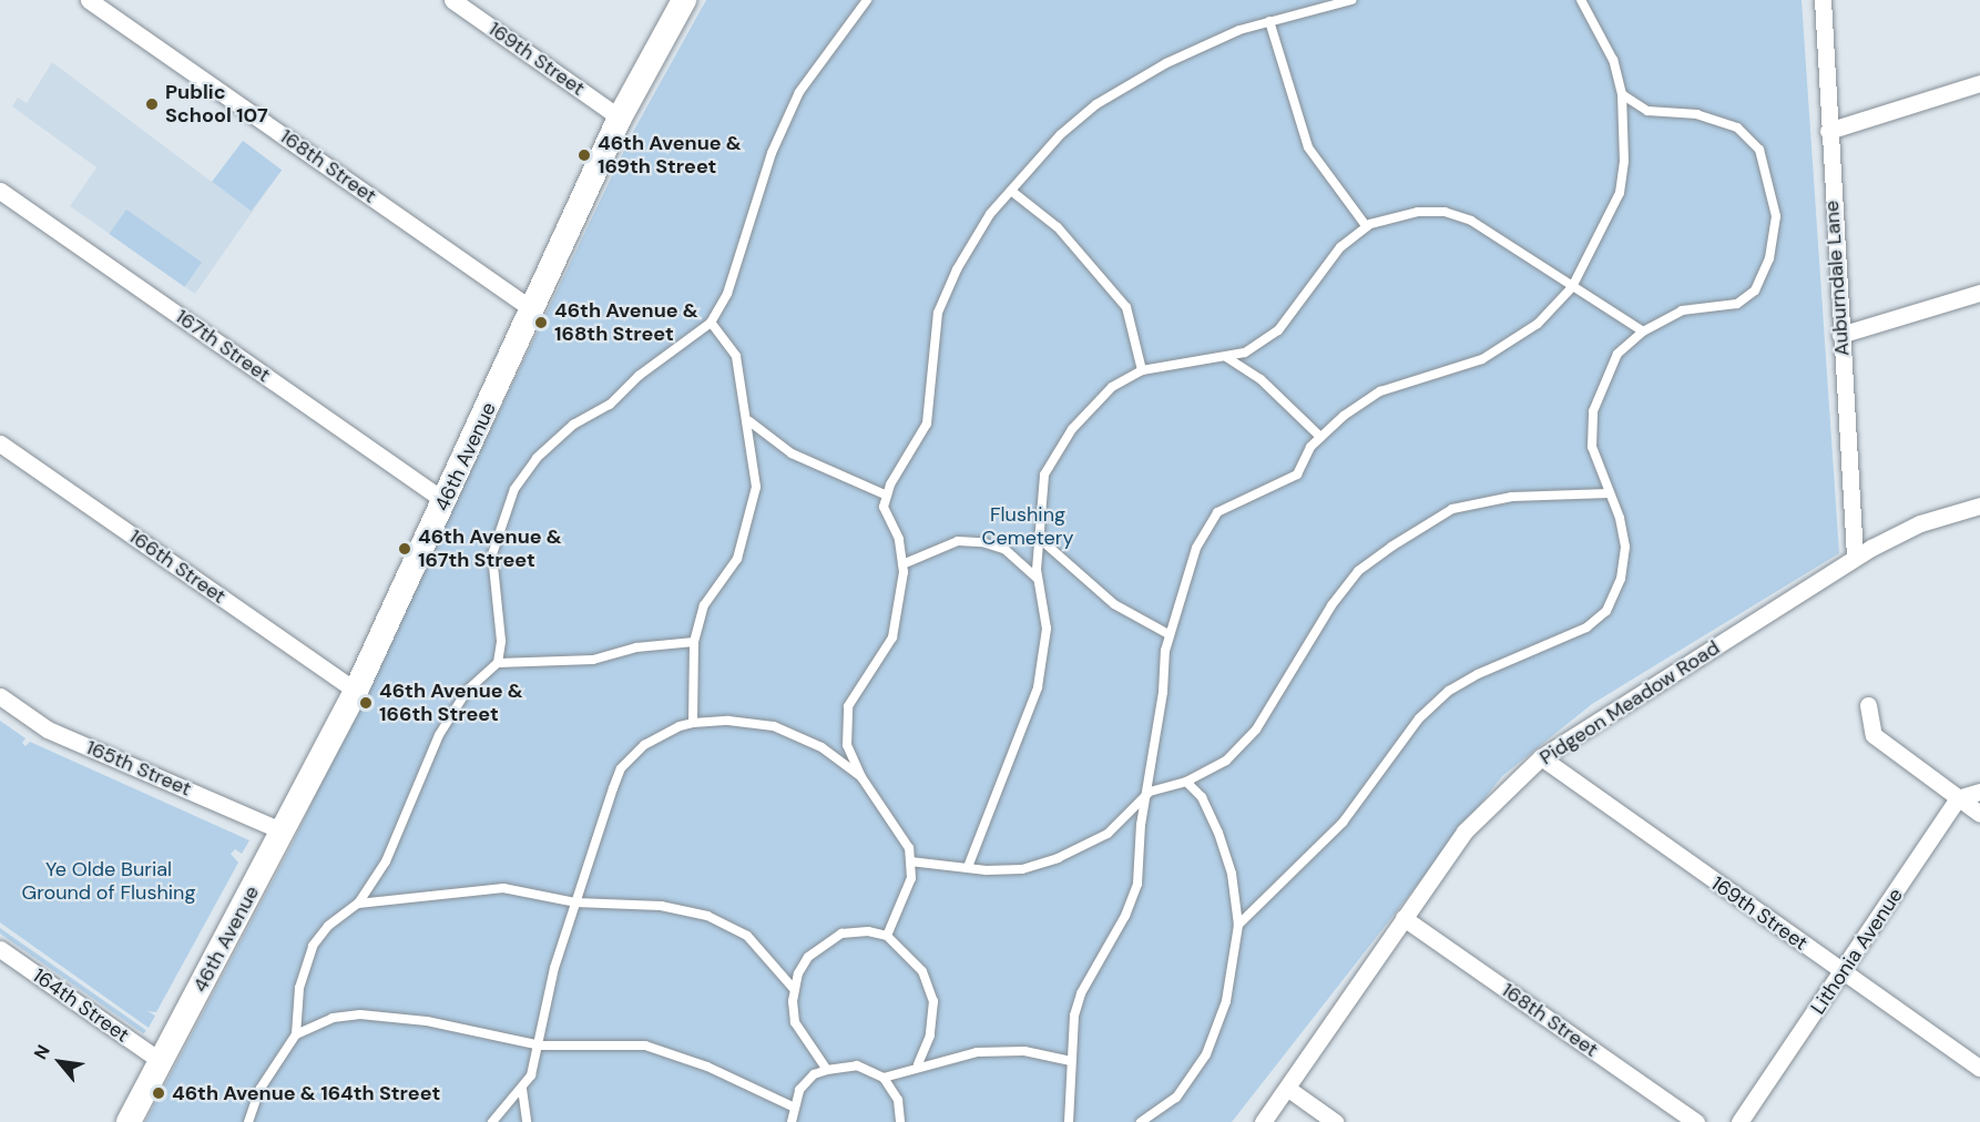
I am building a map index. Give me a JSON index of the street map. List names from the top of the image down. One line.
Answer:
{"streets":{"street":["169th Street","168th Street","Auburndale Lane","167th Street","46th Avenue","166th Street","Pidgeon Meadow Road","165th Street","Lithonia Avenue","164th Street"]},"crossings":[["169th Street","46th Avenue"],["169th Street","Pidgeon Meadow Road"],["169th Street","Lithonia Avenue"],["168th Street","46th Avenue"],["168th Street","Pidgeon Meadow Road"],["Auburndale Lane","Pidgeon Meadow Road"],["167th Street","46th Avenue"],["46th Avenue","166th Street"],["46th Avenue","165th Street"],["46th Avenue","164th Street"]],"parks":["Flushing Cemetery","Ye Olde Burial Ground of Flushing"],"places":["Public School 107","46th Avenue & 169th Street","46th Avenue & 168th Street","46th Avenue & 167th Street","46th Avenue & 166th Street","46th Avenue & 164th Street"],"north":"top left"}
